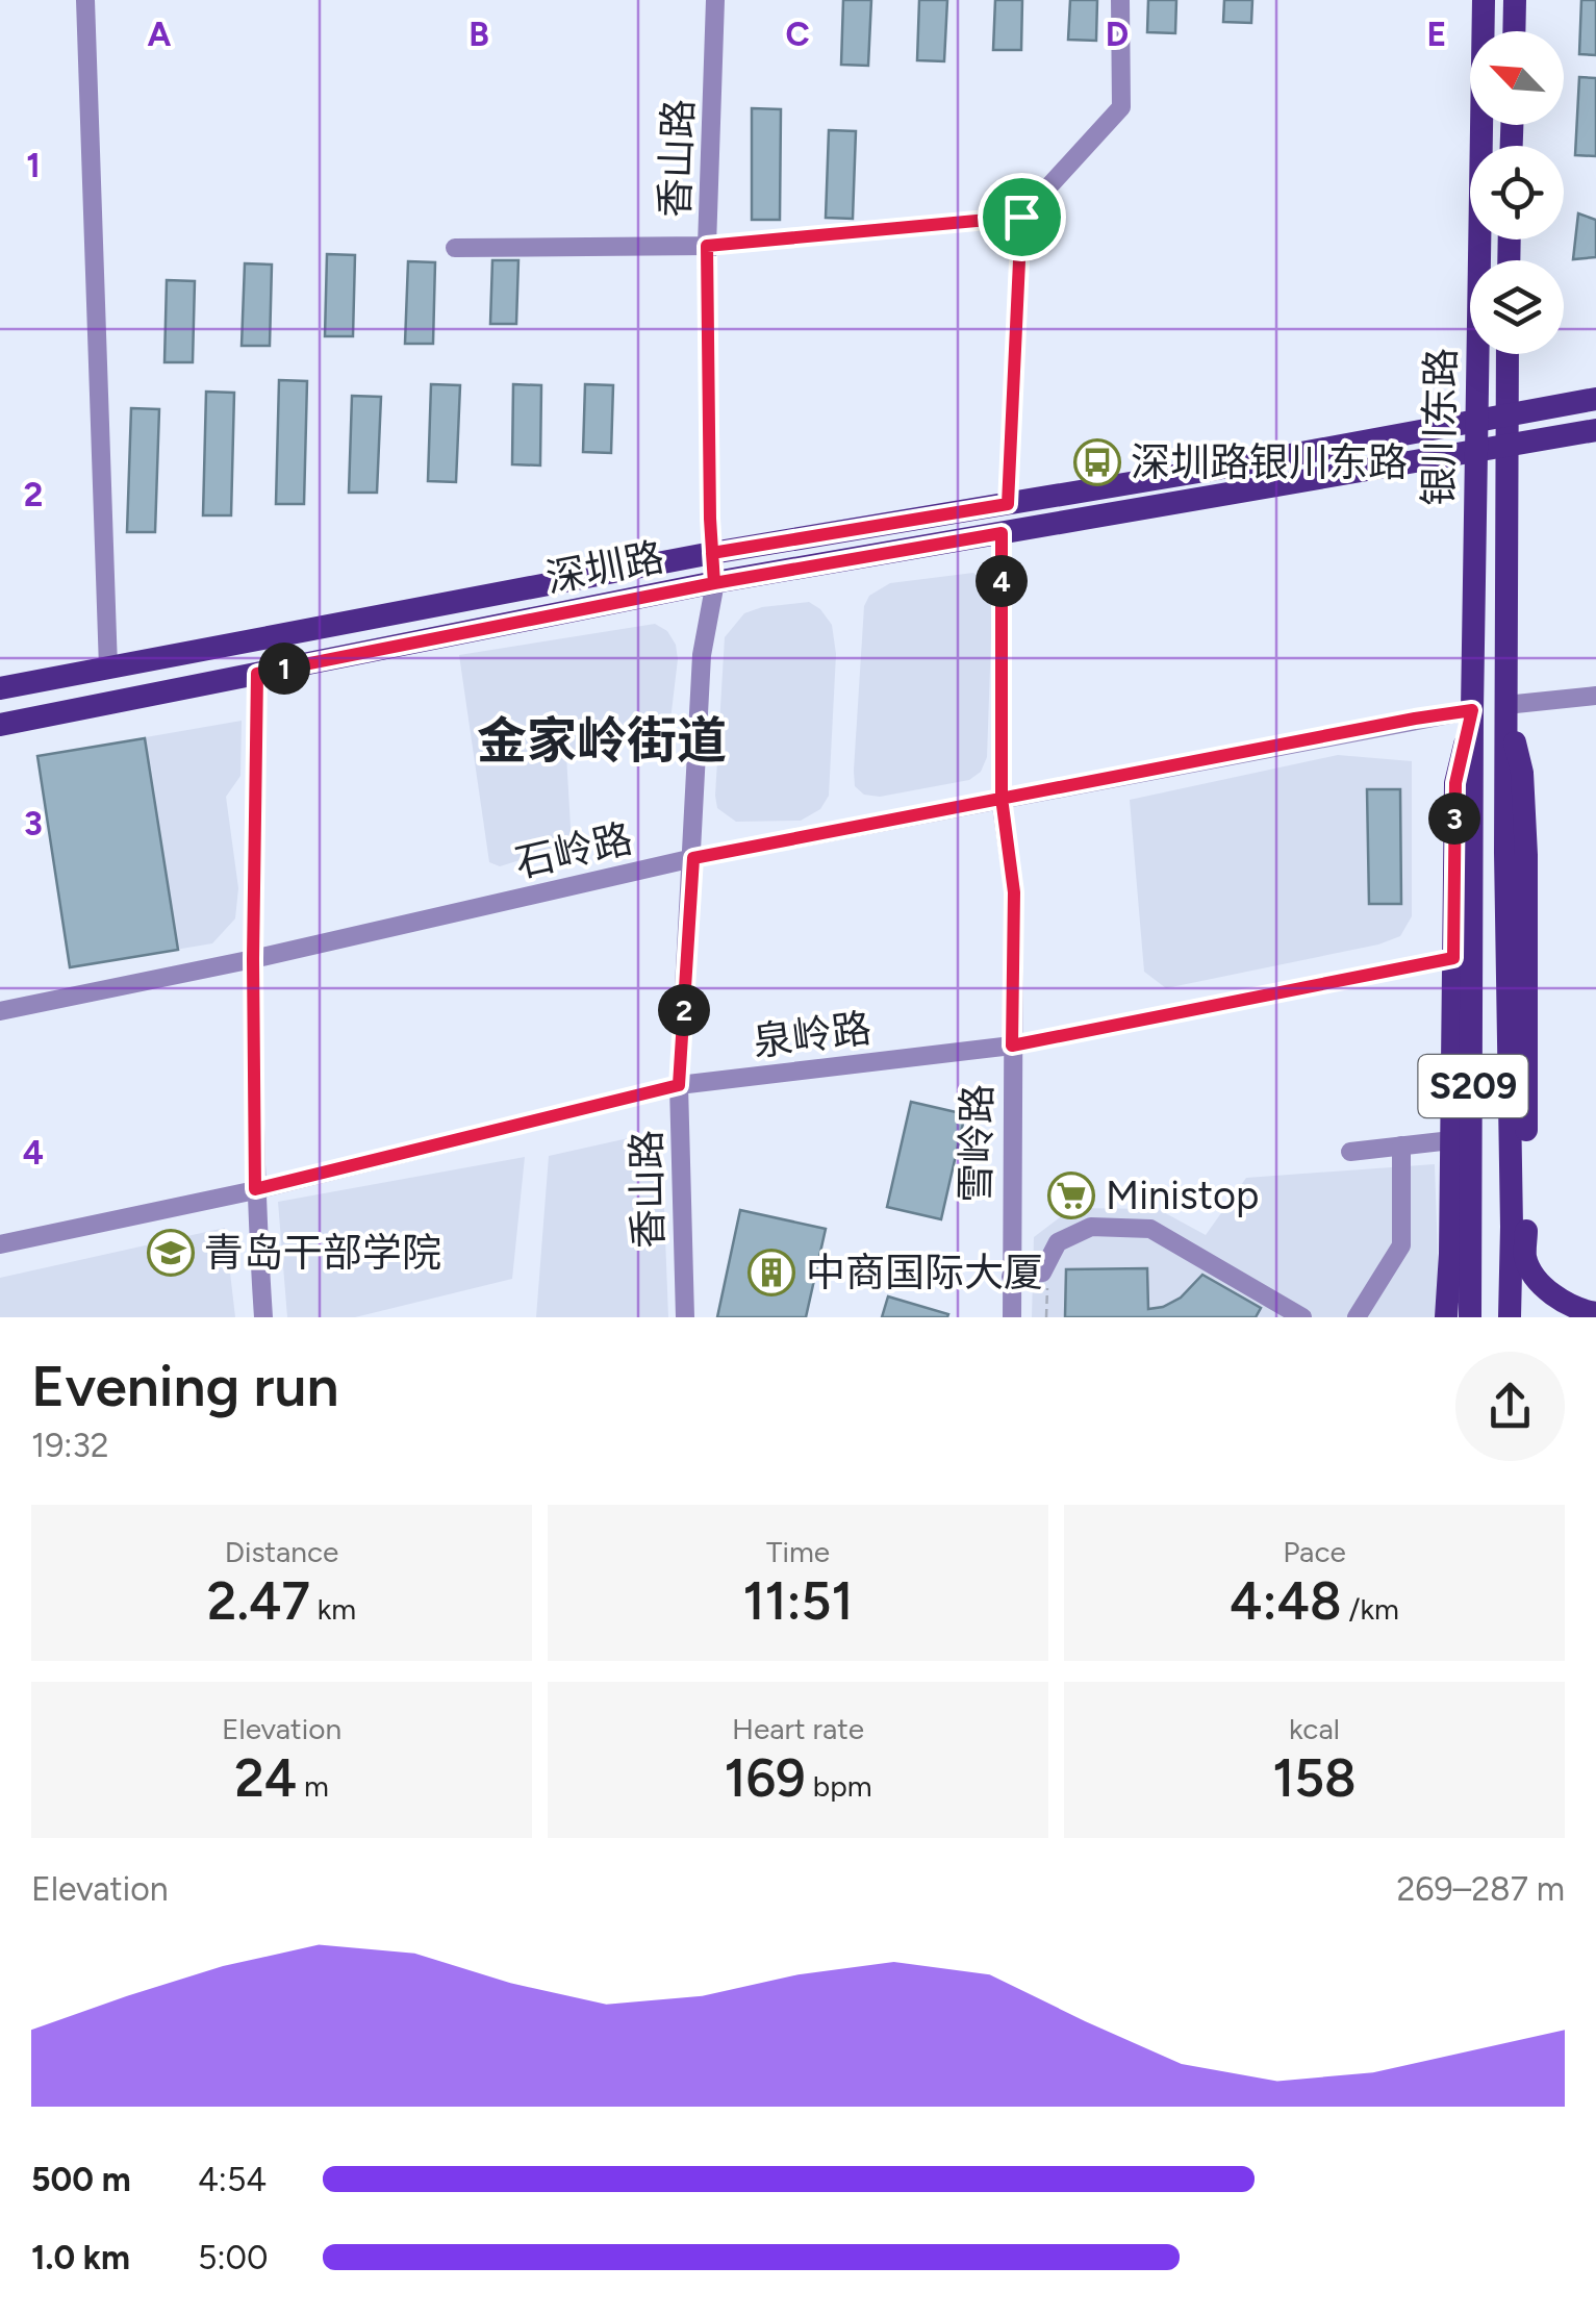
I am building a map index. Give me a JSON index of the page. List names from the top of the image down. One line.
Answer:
{"streets":{"main road":["银川东路","深圳路","S209"],"street":["香山路","石岭路","泉岭路","雪岭路"]},"crossings":[["香山路","深圳路"],["香山路","石岭路"],["香山路","泉岭路"],["银川东路","深圳路"],["银川东路","石岭路"],["深圳路","雪岭路"],["石岭路","雪岭路"],["泉岭路","雪岭路"]],"districts":["金家岭街道"],"places":{"bus stop":["深圳路银川东路"],"supermarket":["Ministop"],"school or university":["青岛干部学院"],"building":["中商国际大厦"]},"north":"top left","page":{"pins":["4","1","3","2"],"heading":["Evening run","19:32"],"stats":[["Distance","2.47 km"],["Time","11:51"],["Pace","4:48 /km"],["Elevation","24 m"],["Heart rate","169 bpm"],["kcal","158"]],"chart":["Elevation","269–287 m"],"list":[{"name":"500 m","note":"4:54"},{"name":"1.0 km","note":"5:00"}]},"grid":{"columns":["A","B","C","D","E"],"rows":["1","2","3","4"]}}
